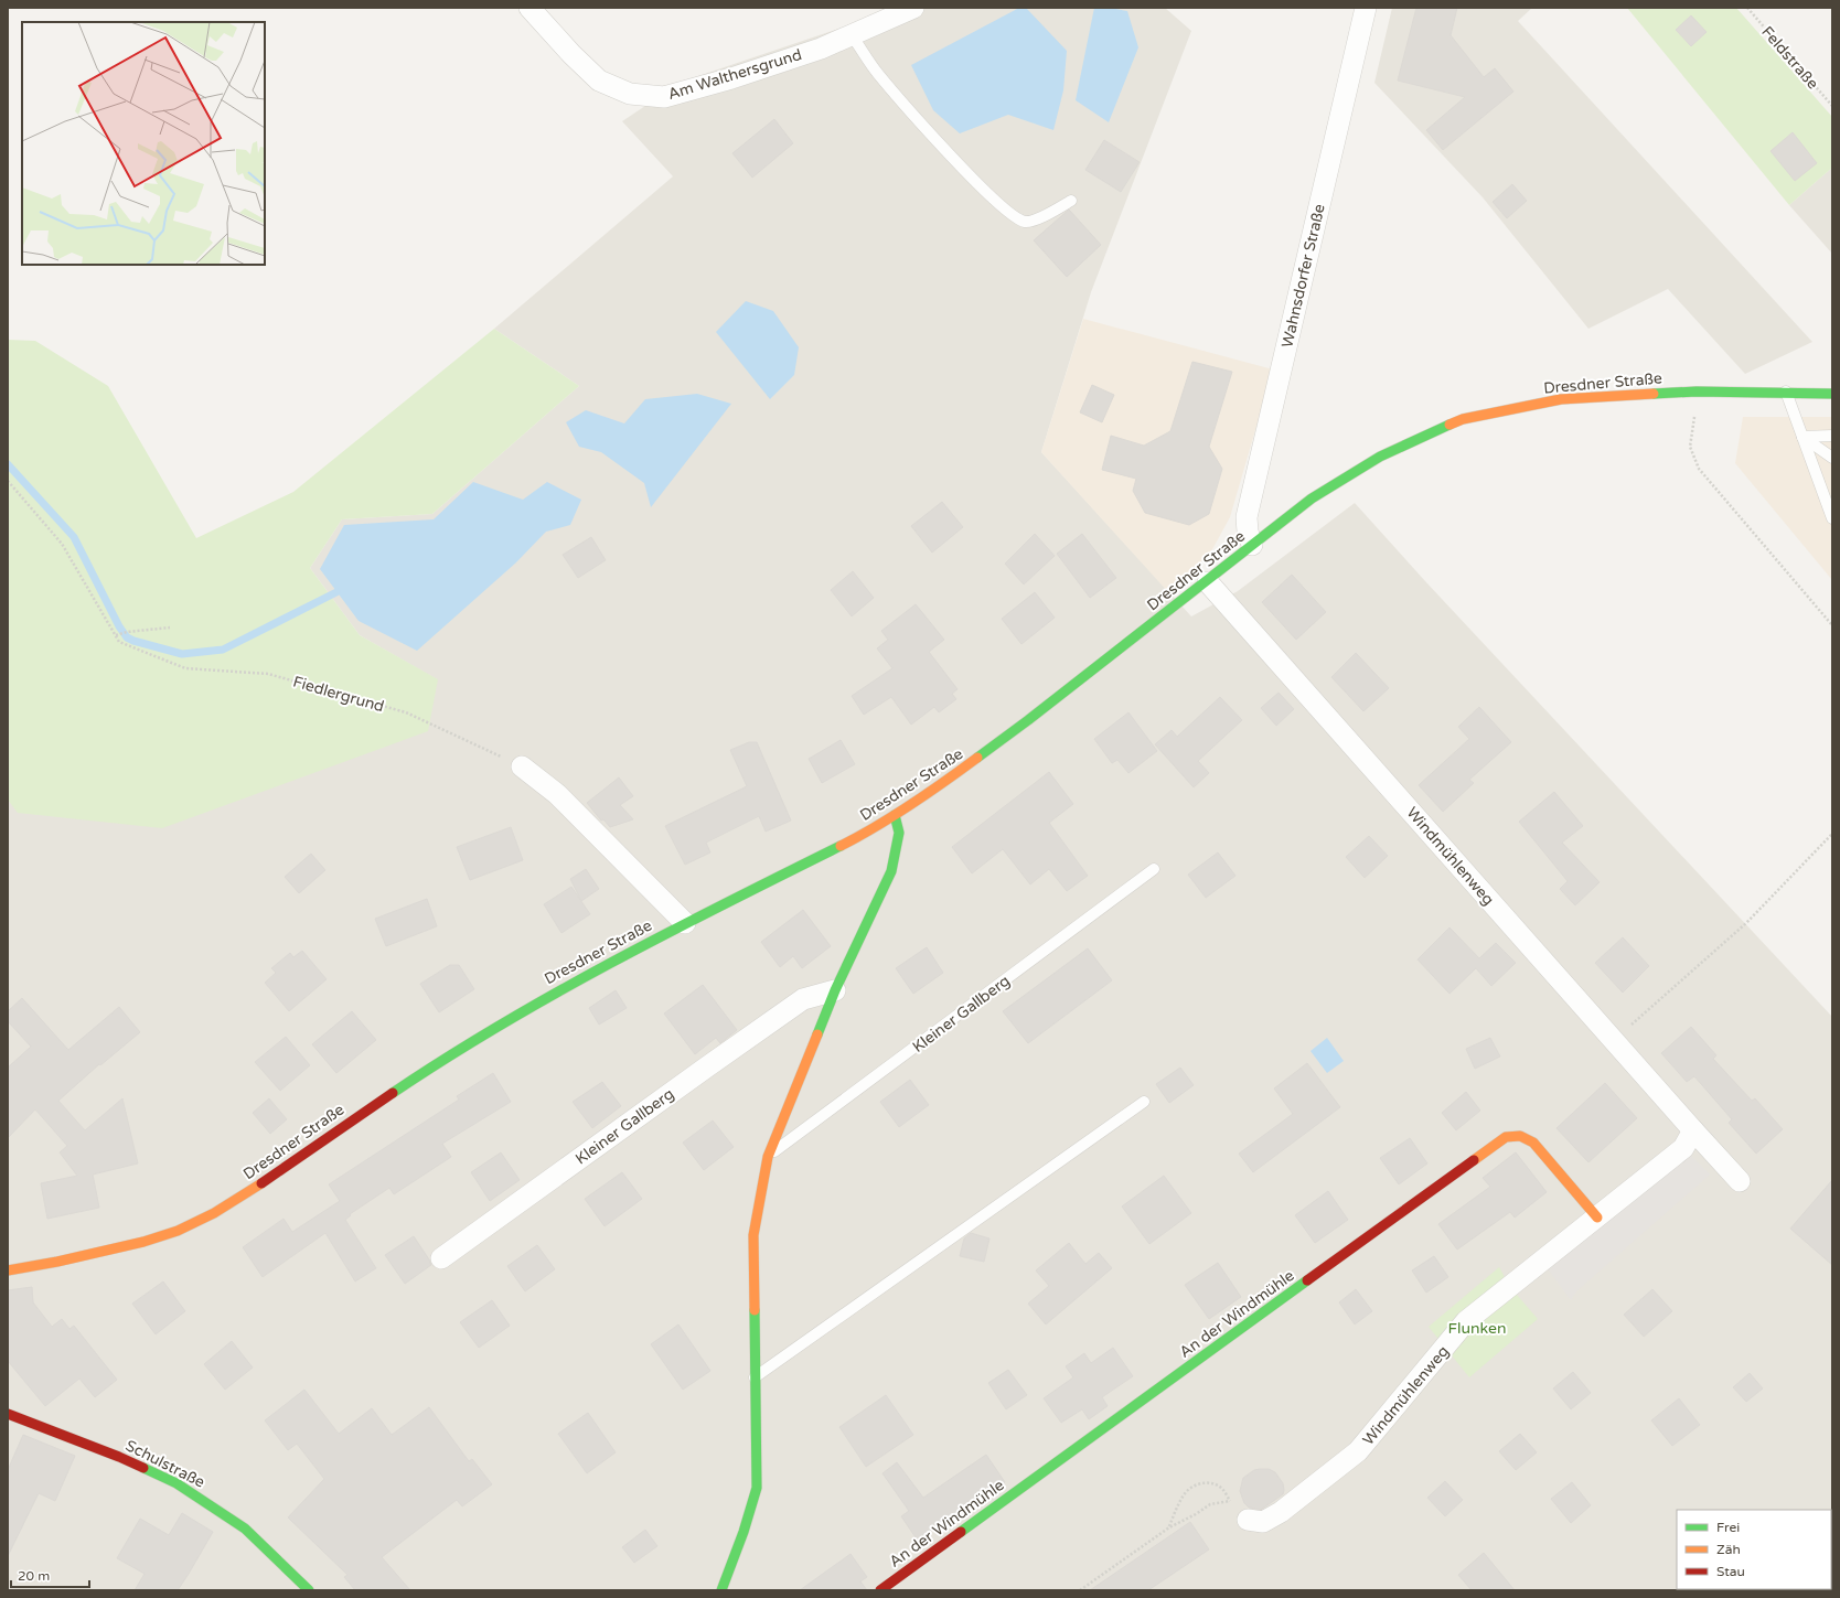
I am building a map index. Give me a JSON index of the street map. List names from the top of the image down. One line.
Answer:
{"streets":{"main road":["Dresdner Straße","An der Windmühle","Schulstraße"],"street":["Am Walthersgrund","Wahnsdorfer Straße","Windmühlenweg","Kleiner Gallberg"],"path":["Feldstraße","Fiedlergrund"]},"crossings":[["Wahnsdorfer Straße","Dresdner Straße"],["Dresdner Straße","Windmühlenweg"],["Windmühlenweg","An der Windmühle"]],"parks":["Flunken"],"legend":["Frei","Zäh","Stau"],"scale_bar":"20 m"}
